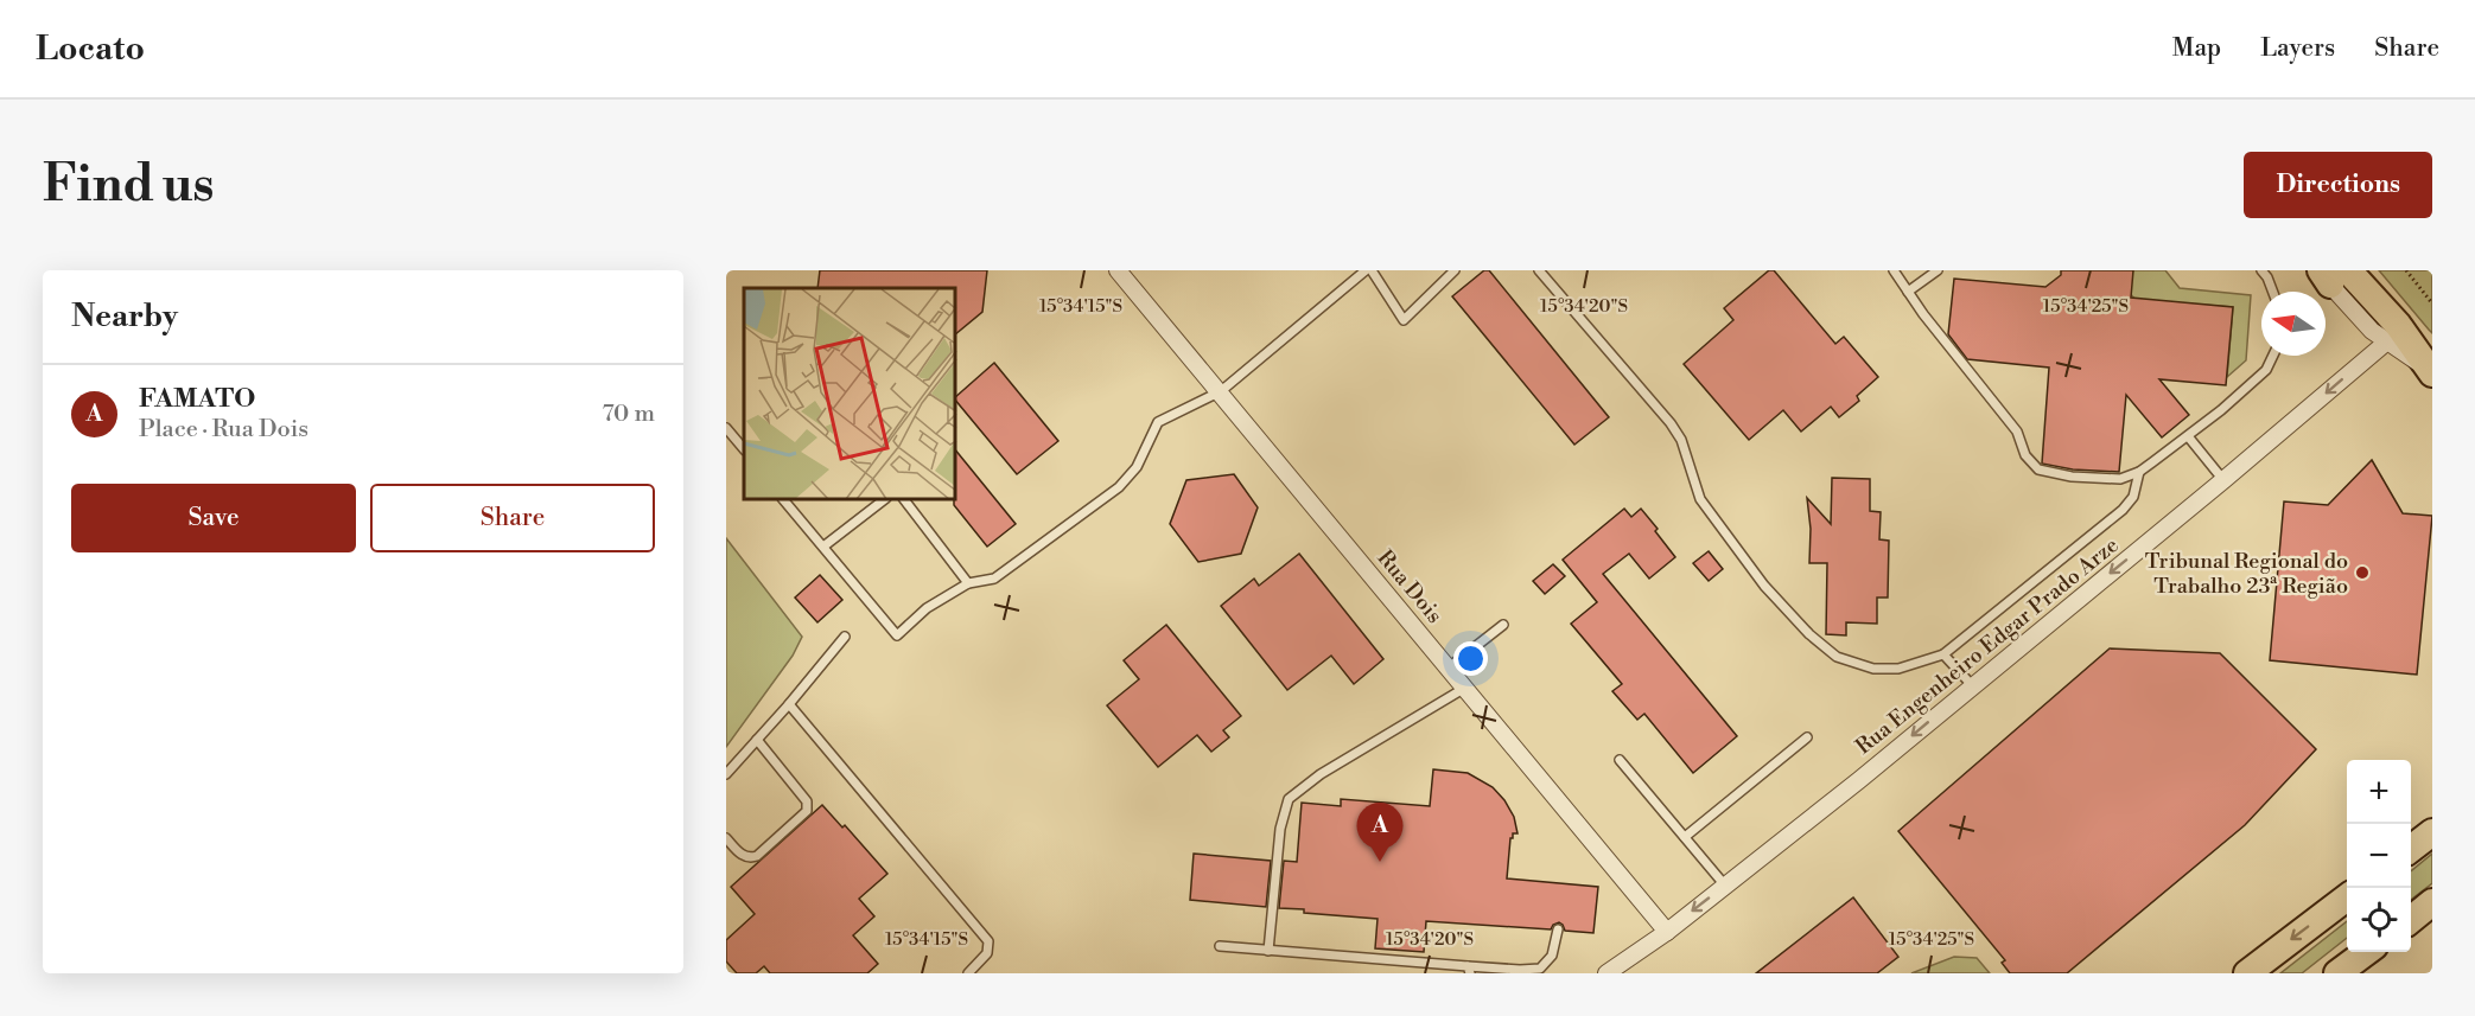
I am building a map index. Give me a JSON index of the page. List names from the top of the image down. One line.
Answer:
{"streets":{"street":["Rua Dois","Rua Engenheiro Edgar Prado Arze"]},"crossings":[["Rua Dois","Rua Engenheiro Edgar Prado Arze"]],"one_way":["Rua Engenheiro Edgar Prado Arze"],"places":["Tribunal Regional do Trabalho 23ª Região"],"north":"left","page":{"header":"Locato","nav":["Map","Layers","Share"],"buttons":["Directions",["Save","Share"]],"title":"Find us","heading":"Nearby","list":[{"mark":"A","name":"FAMATO","note":"Place · Rua Dois","value":"70 m"}],"map_buttons":["+","−"],"pins":"A"},"coordinates":["15°34'15\"S","15°34'20\"S","15°34'25\"S"]}
